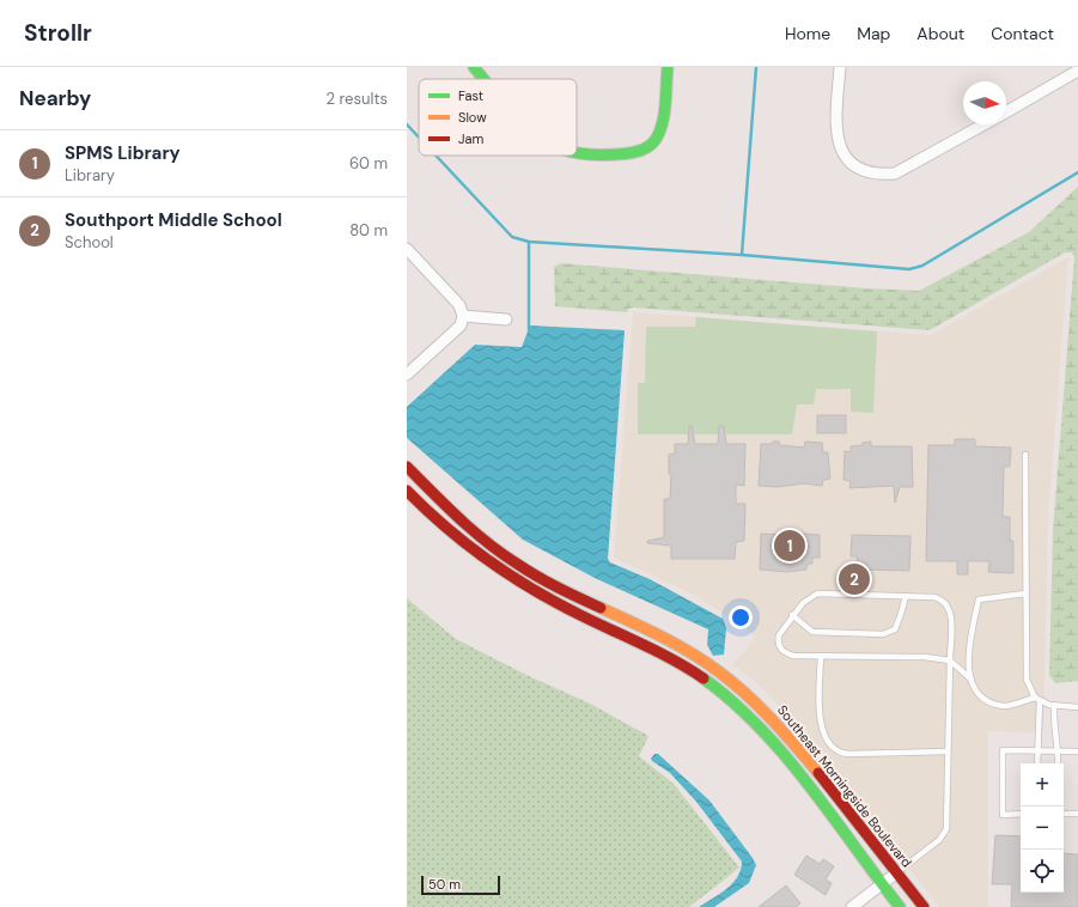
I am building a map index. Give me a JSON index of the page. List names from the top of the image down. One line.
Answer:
{"streets":{"street":["Southeast Morningside Boulevard"]},"legend":["Fast","Slow","Jam"],"scale_bar":"50 m","north":"right","page":{"header":"Strollr","nav":["Home","Map","About","Contact"],"heading":["Nearby","2 results"],"list":[{"mark":"1","name":"SPMS Library","note":"Library","value":"60 m"},{"mark":"2","name":"Southport Middle School","note":"School","value":"80 m"}],"pins":["1","2"],"map_buttons":["+","−"],"scale":"50 m"}}
